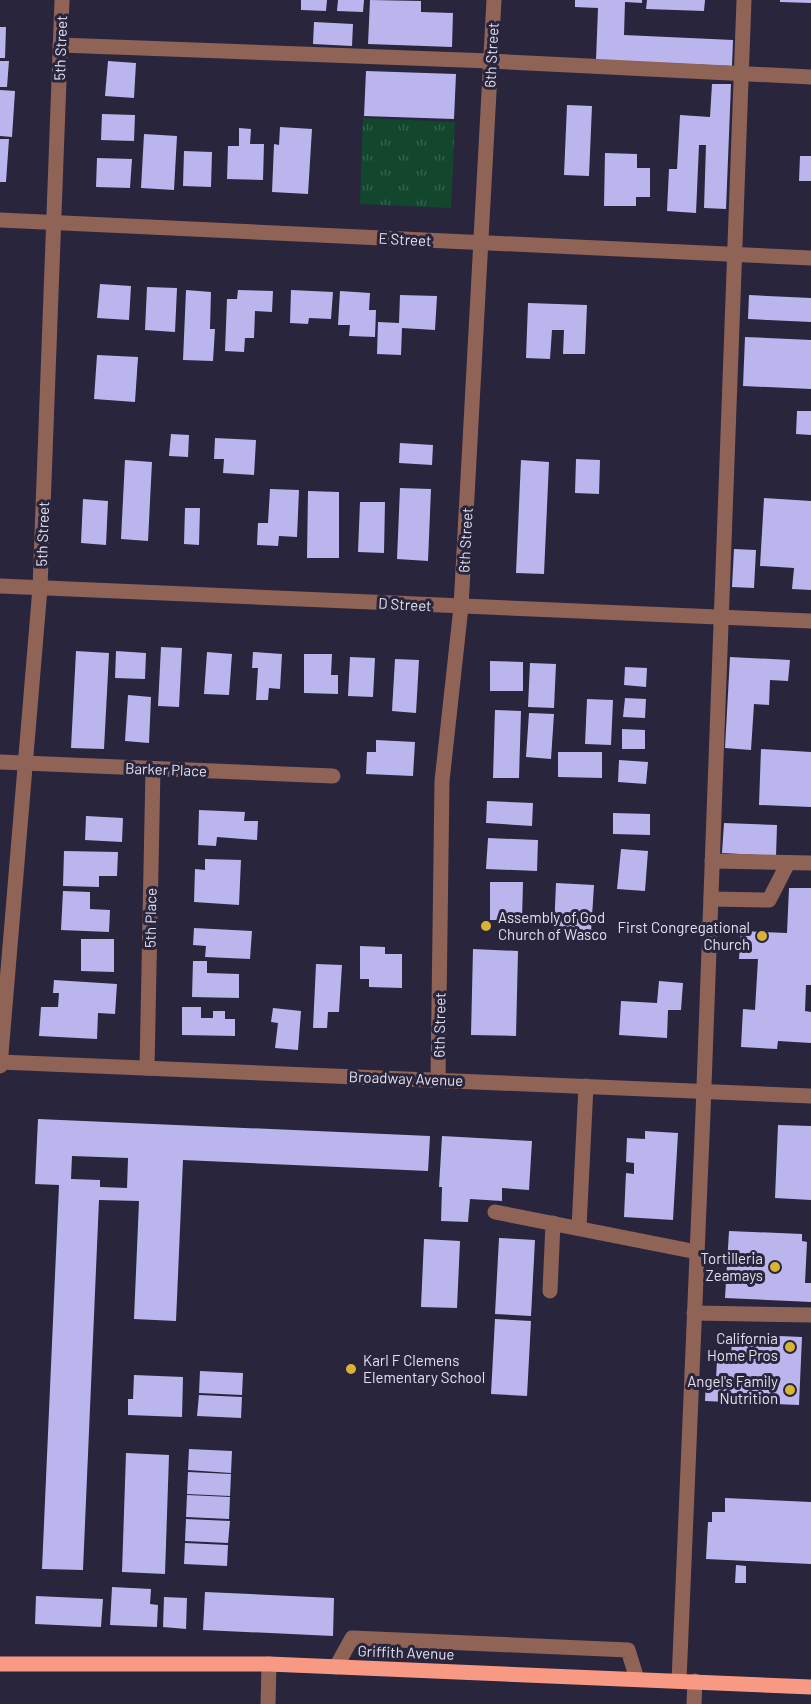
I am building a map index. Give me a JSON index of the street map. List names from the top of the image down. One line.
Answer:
{"streets":{"main road":["Griffith Avenue"],"street":["5th Street","6th Street","E Street","D Street","Barker Place","5th Place","Broadway Avenue"]},"crossings":[["5th Street","E Street"],["5th Street","D Street"],["5th Street","Barker Place"],["5th Street","Broadway Avenue"],["6th Street","E Street"],["6th Street","D Street"],["6th Street","Broadway Avenue"],["Barker Place","5th Place"],["5th Place","Broadway Avenue"]],"places":["Assembly of God Church of Wasco","First Congregational Church","Tortilleria Zeamays","California Home Pros","Karl F Clemens Elementary School","Angel's Family Nutrition"]}
